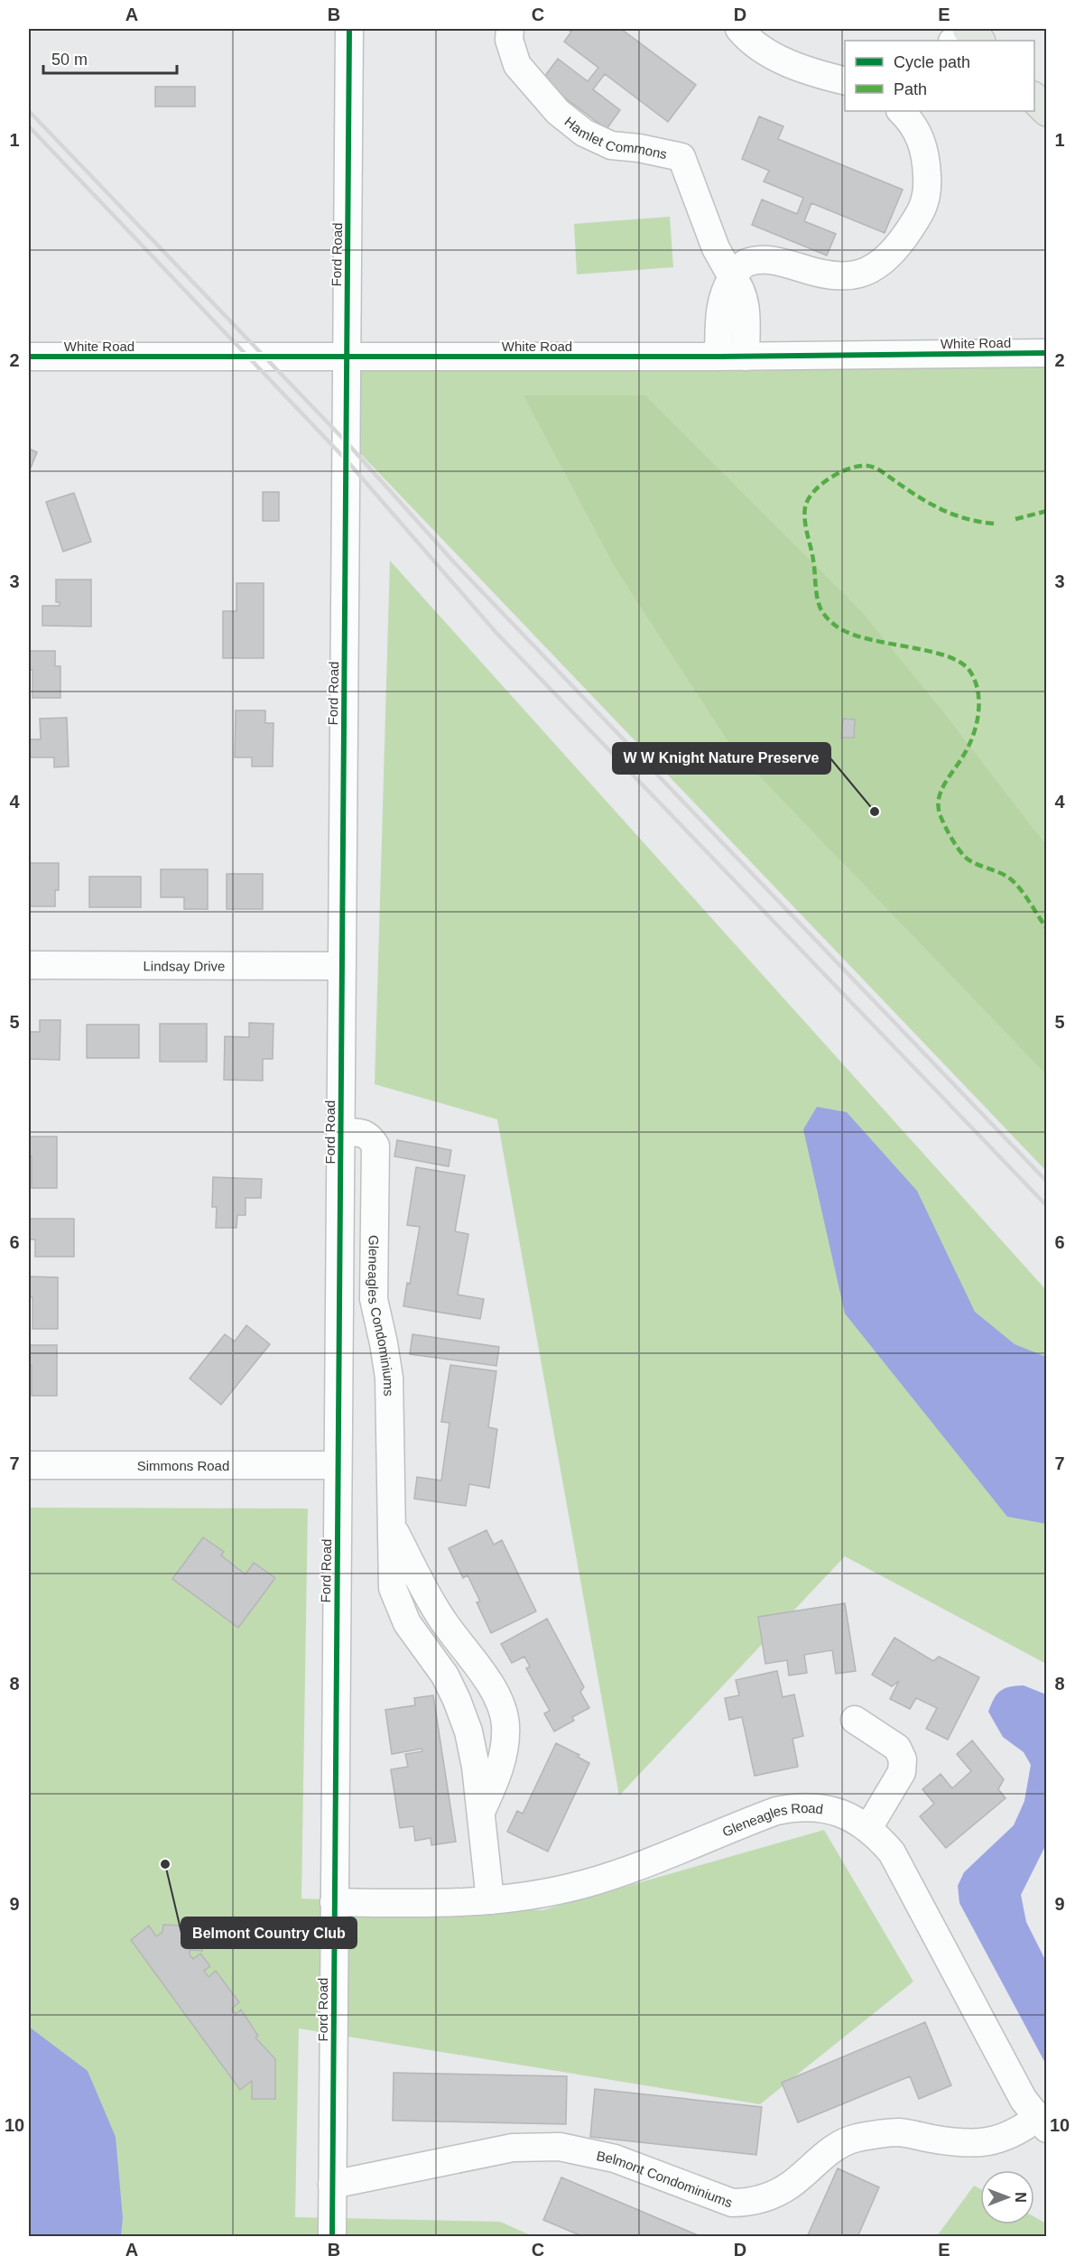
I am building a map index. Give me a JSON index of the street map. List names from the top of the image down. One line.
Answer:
{"streets":{"street":["Hamlet Commons","Ford Road","White Road","Lindsay Drive","Gleneagles Condominiums","Simmons Road","Gleneagles Road","Belmont Condominiums"]},"crossings":[["Hamlet Commons","White Road"],["Ford Road","White Road"],["Ford Road","Lindsay Drive"],["Ford Road","Gleneagles Condominiums"],["Ford Road","Simmons Road"],["Ford Road","Gleneagles Road"],["Ford Road","Belmont Condominiums"],["Gleneagles Condominiums","Gleneagles Road"],["Gleneagles Road","Belmont Condominiums"]],"places":["W W Knight Nature Preserve","Belmont Country Club"],"legend":["Cycle path","Path"],"scale_bar":"50 m","north":"right","grid":{"columns":["A","B","C","D","E"],"rows":["1","2","3","4","5","6","7","8","9","10"]}}
